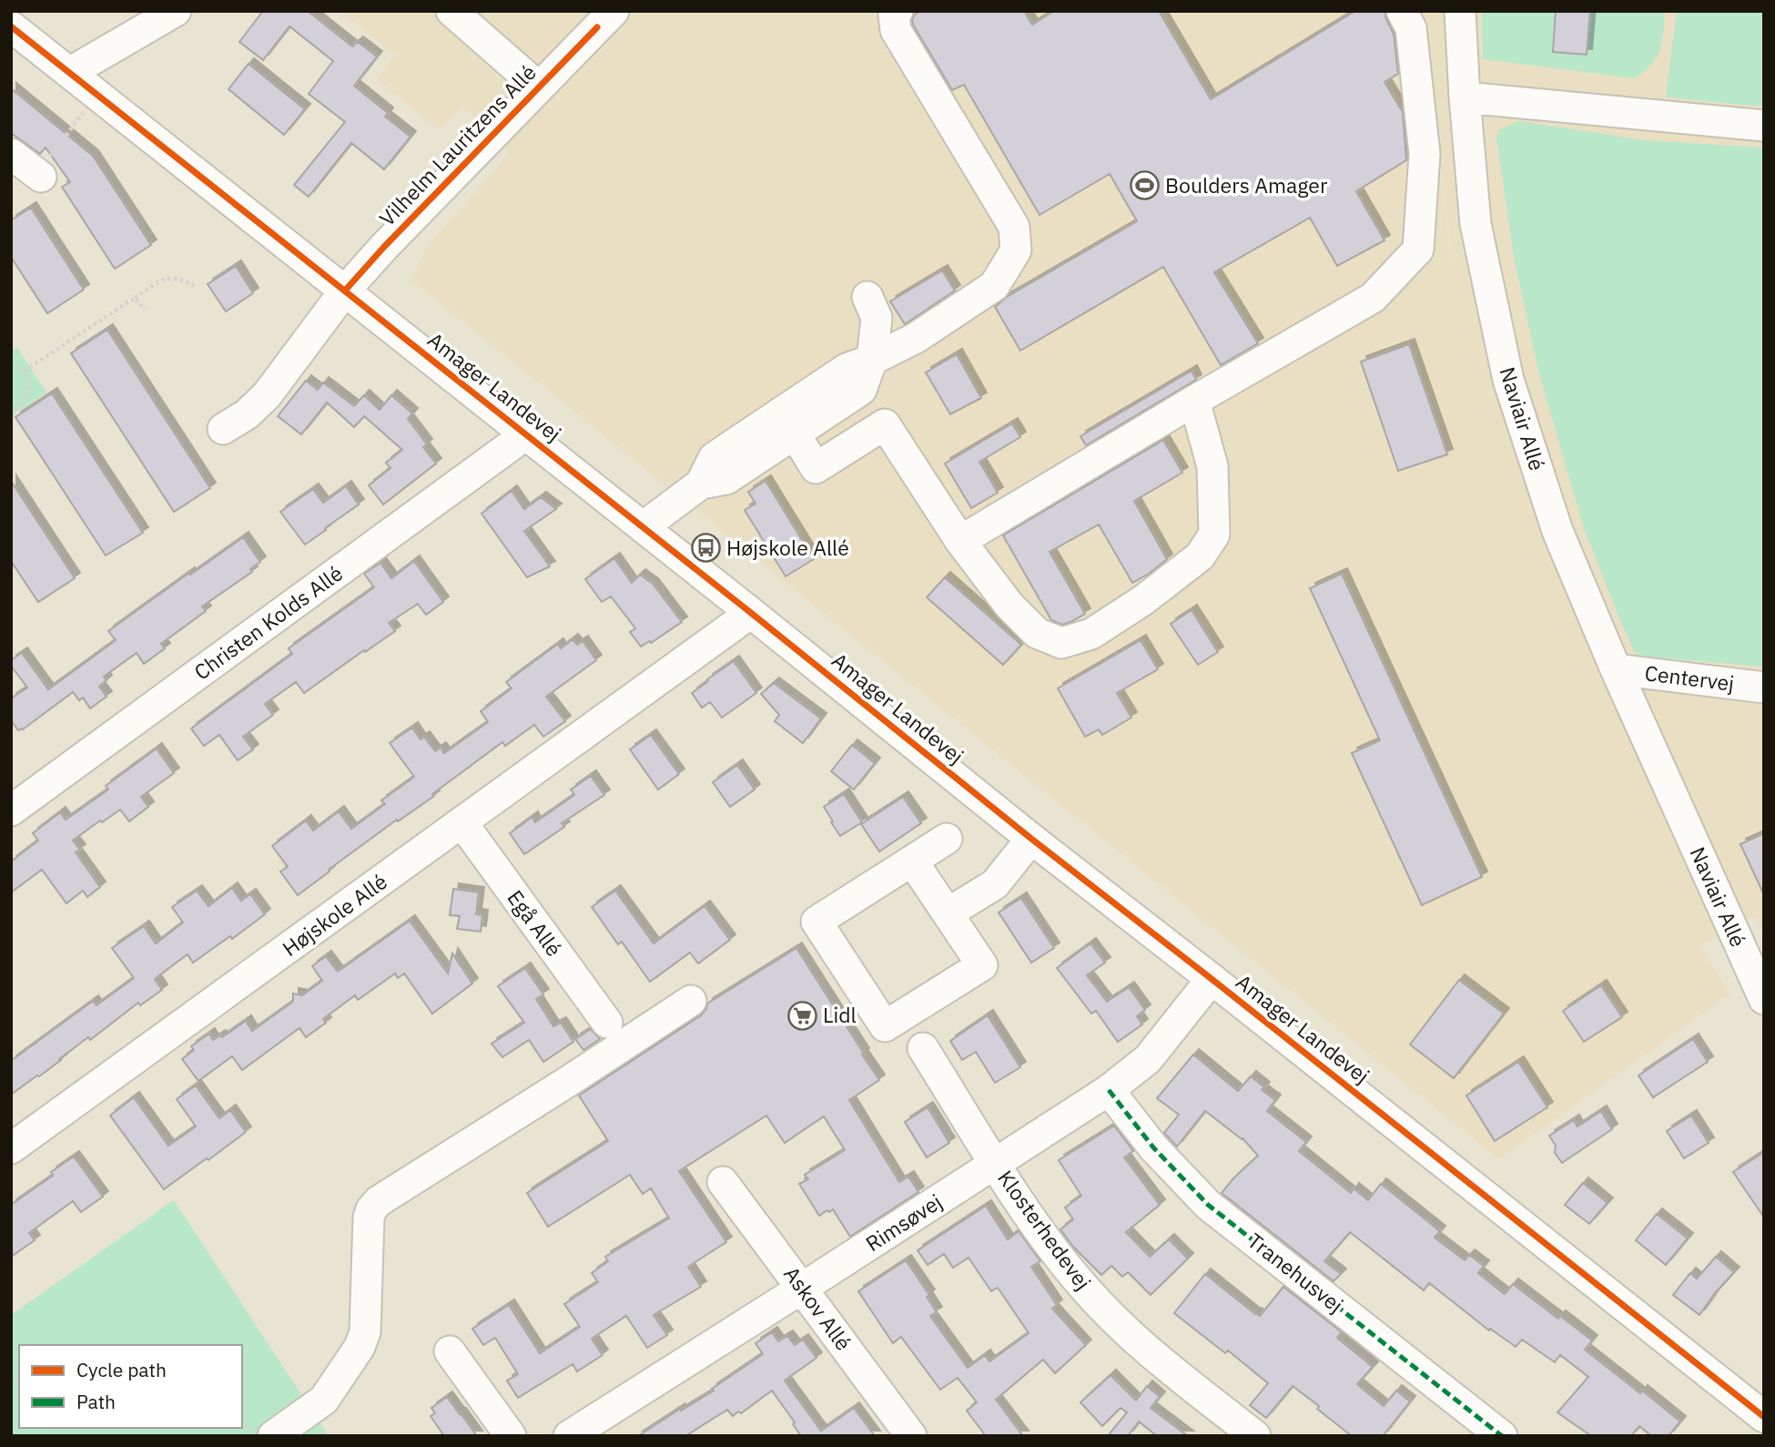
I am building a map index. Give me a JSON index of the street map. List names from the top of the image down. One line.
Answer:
{"streets":{"street":["Vilhelm Lauritzens Allé","Amager Landevej","Naviair Allé","Christen Kolds Allé","Centervej","Højskole Allé","Egå Allé","Rimsøvej","Klosterhedevej","Tranehusvej","Askov Allé"]},"crossings":[["Vilhelm Lauritzens Allé","Amager Landevej"],["Amager Landevej","Christen Kolds Allé"],["Amager Landevej","Højskole Allé"],["Amager Landevej","Rimsøvej"],["Naviair Allé","Centervej"],["Højskole Allé","Egå Allé"],["Rimsøvej","Klosterhedevej"],["Rimsøvej","Tranehusvej"],["Rimsøvej","Askov Allé"]],"places":{"sports":["Boulders Amager"],"bus stop":["Højskole Allé"],"supermarket":["Lidl"]},"legend":["Cycle path","Path"]}
